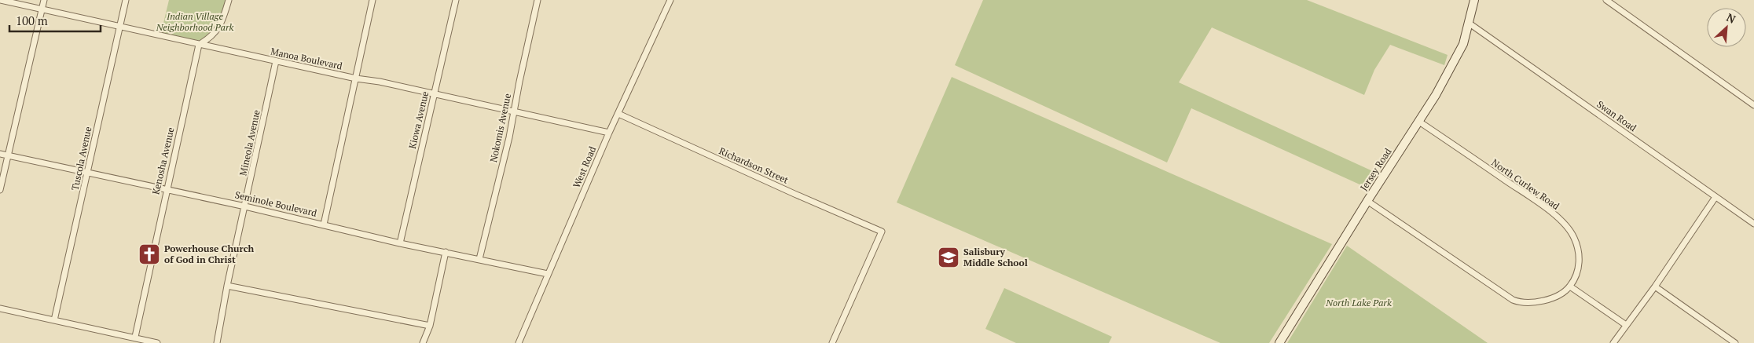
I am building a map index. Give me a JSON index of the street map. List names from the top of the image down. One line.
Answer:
{"streets":{"street":["Manoa Boulevard","Swan Road","Kiowa Avenue","Nokomis Avenue","Mineola Avenue","Tuscola Avenue","Kenosha Avenue","Richardson Street","West Road","Jersey Road","North Curlew Road","Seminole Boulevard"]},"crossings":[["Manoa Boulevard","Kiowa Avenue"],["Manoa Boulevard","Nokomis Avenue"],["Manoa Boulevard","Mineola Avenue"],["Manoa Boulevard","Tuscola Avenue"],["Manoa Boulevard","Kenosha Avenue"],["Manoa Boulevard","West Road"],["Swan Road","Jersey Road"],["Kiowa Avenue","Seminole Boulevard"],["Nokomis Avenue","Seminole Boulevard"],["Mineola Avenue","Seminole Boulevard"],["Tuscola Avenue","Seminole Boulevard"],["Kenosha Avenue","Seminole Boulevard"],["Richardson Street","West Road"],["West Road","Seminole Boulevard"],["Jersey Road","North Curlew Road"]],"parks":["Indian Village Neighborhood Park","North Lake Park"],"places":{"church":["Powerhouse Church of God in Christ"],"school or university":["Salisbury Middle School"]},"scale_bar":"100 m","north":"top right"}
